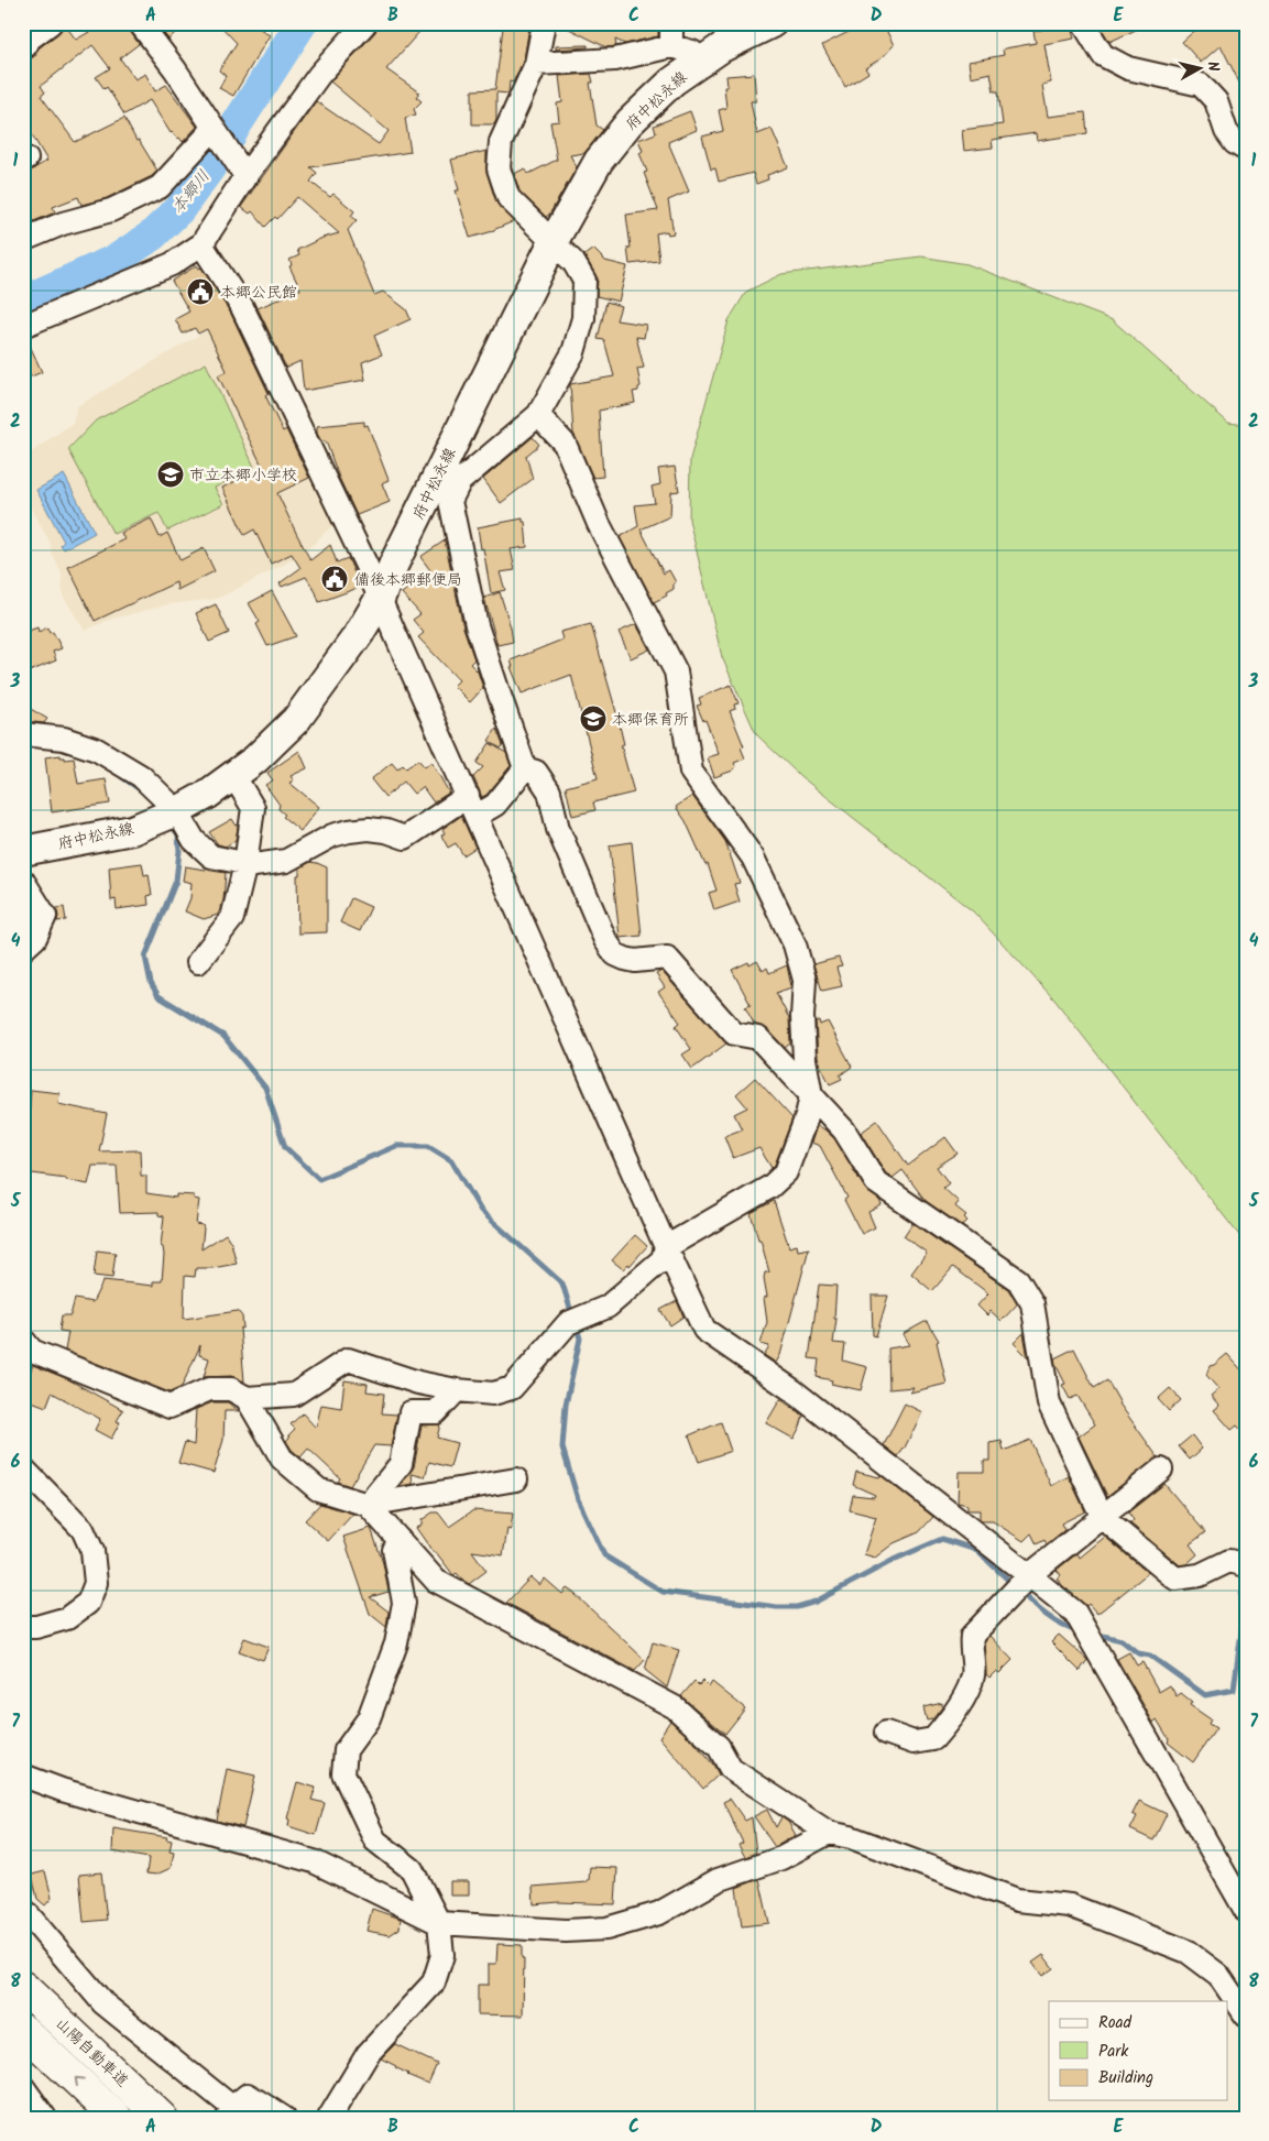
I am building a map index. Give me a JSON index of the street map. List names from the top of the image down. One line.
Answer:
{"streets":{"highway":["山陽自動車道"],"main road":["府中松永線"]},"water":["本郷川"],"places":{"public building":["本郷公民館","備後本郷郵便局"],"school or university":["市立本郷小学校","本郷保育所"]},"legend":["Road","Park","Building"],"north":"right","grid":{"columns":["A","B","C","D","E"],"rows":["1","2","3","4","5","6","7","8"]}}
